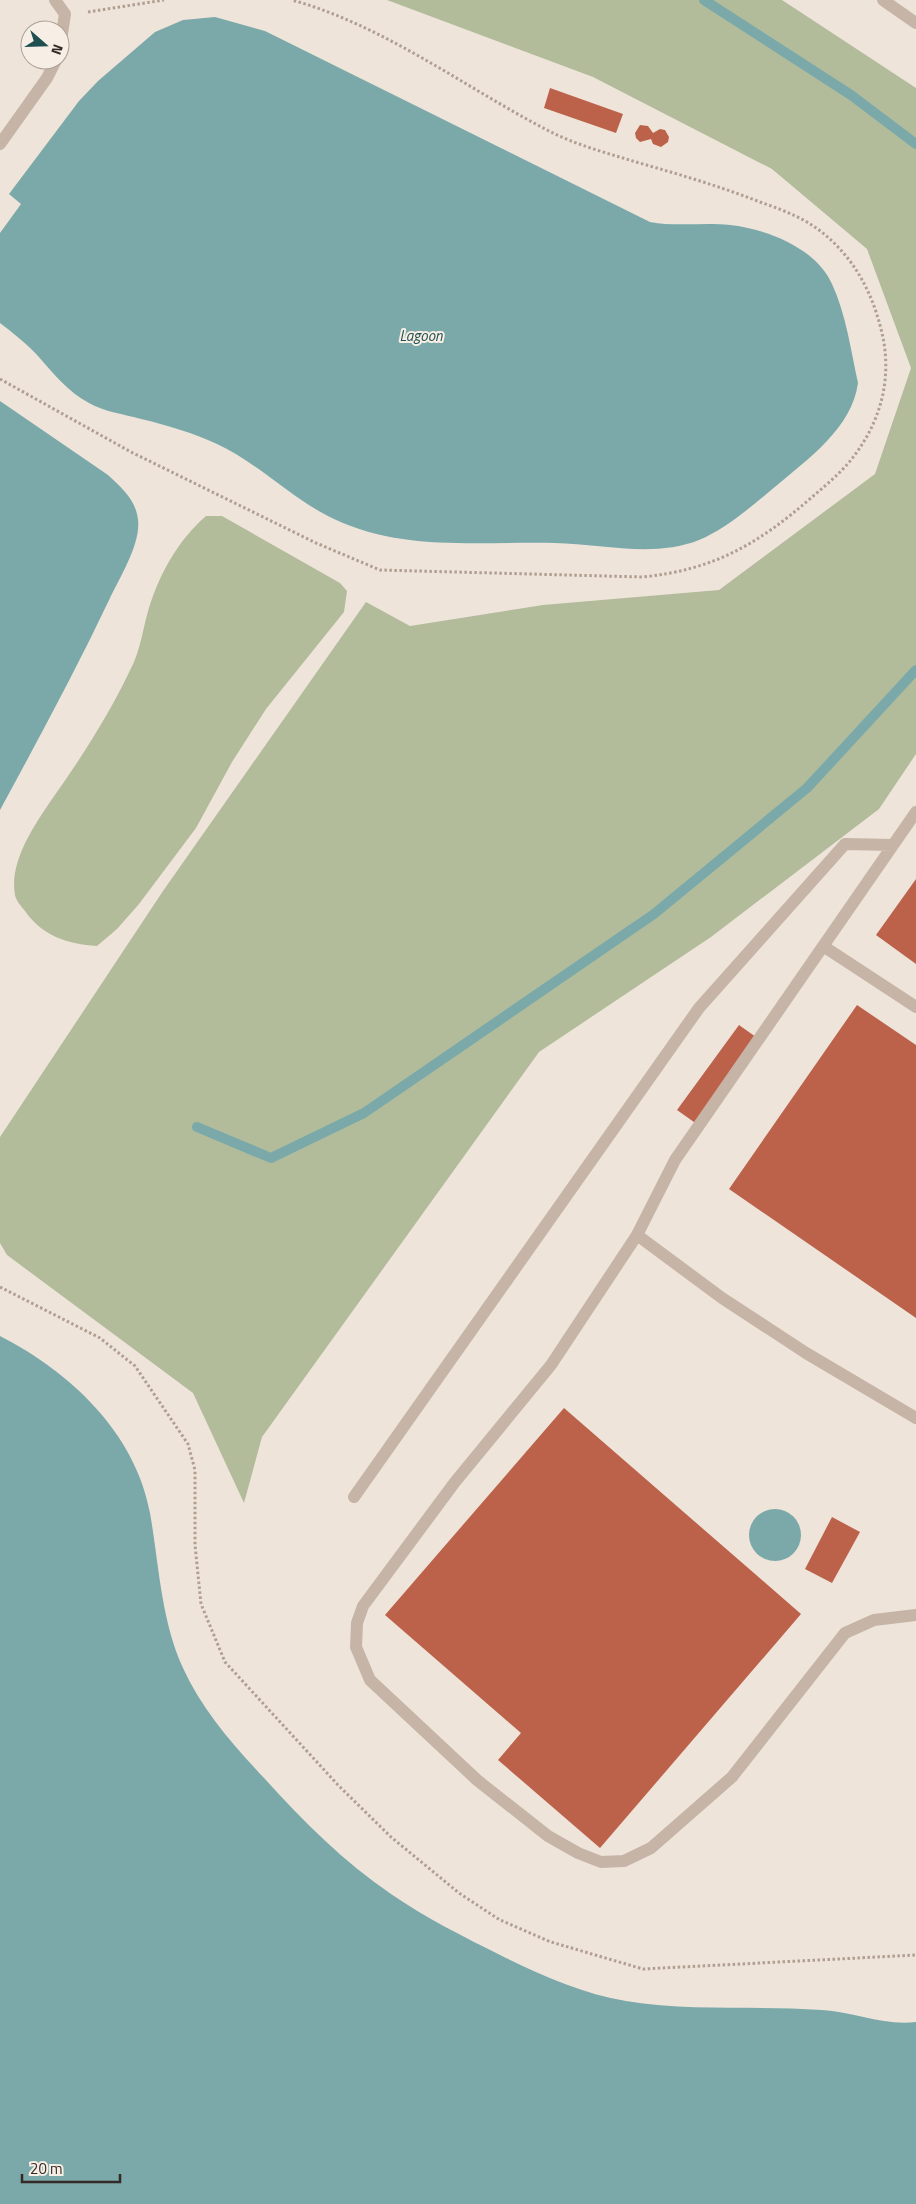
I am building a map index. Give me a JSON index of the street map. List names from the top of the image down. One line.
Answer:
{"water":["Lagoon"],"scale_bar":"20 m","north":"right"}
